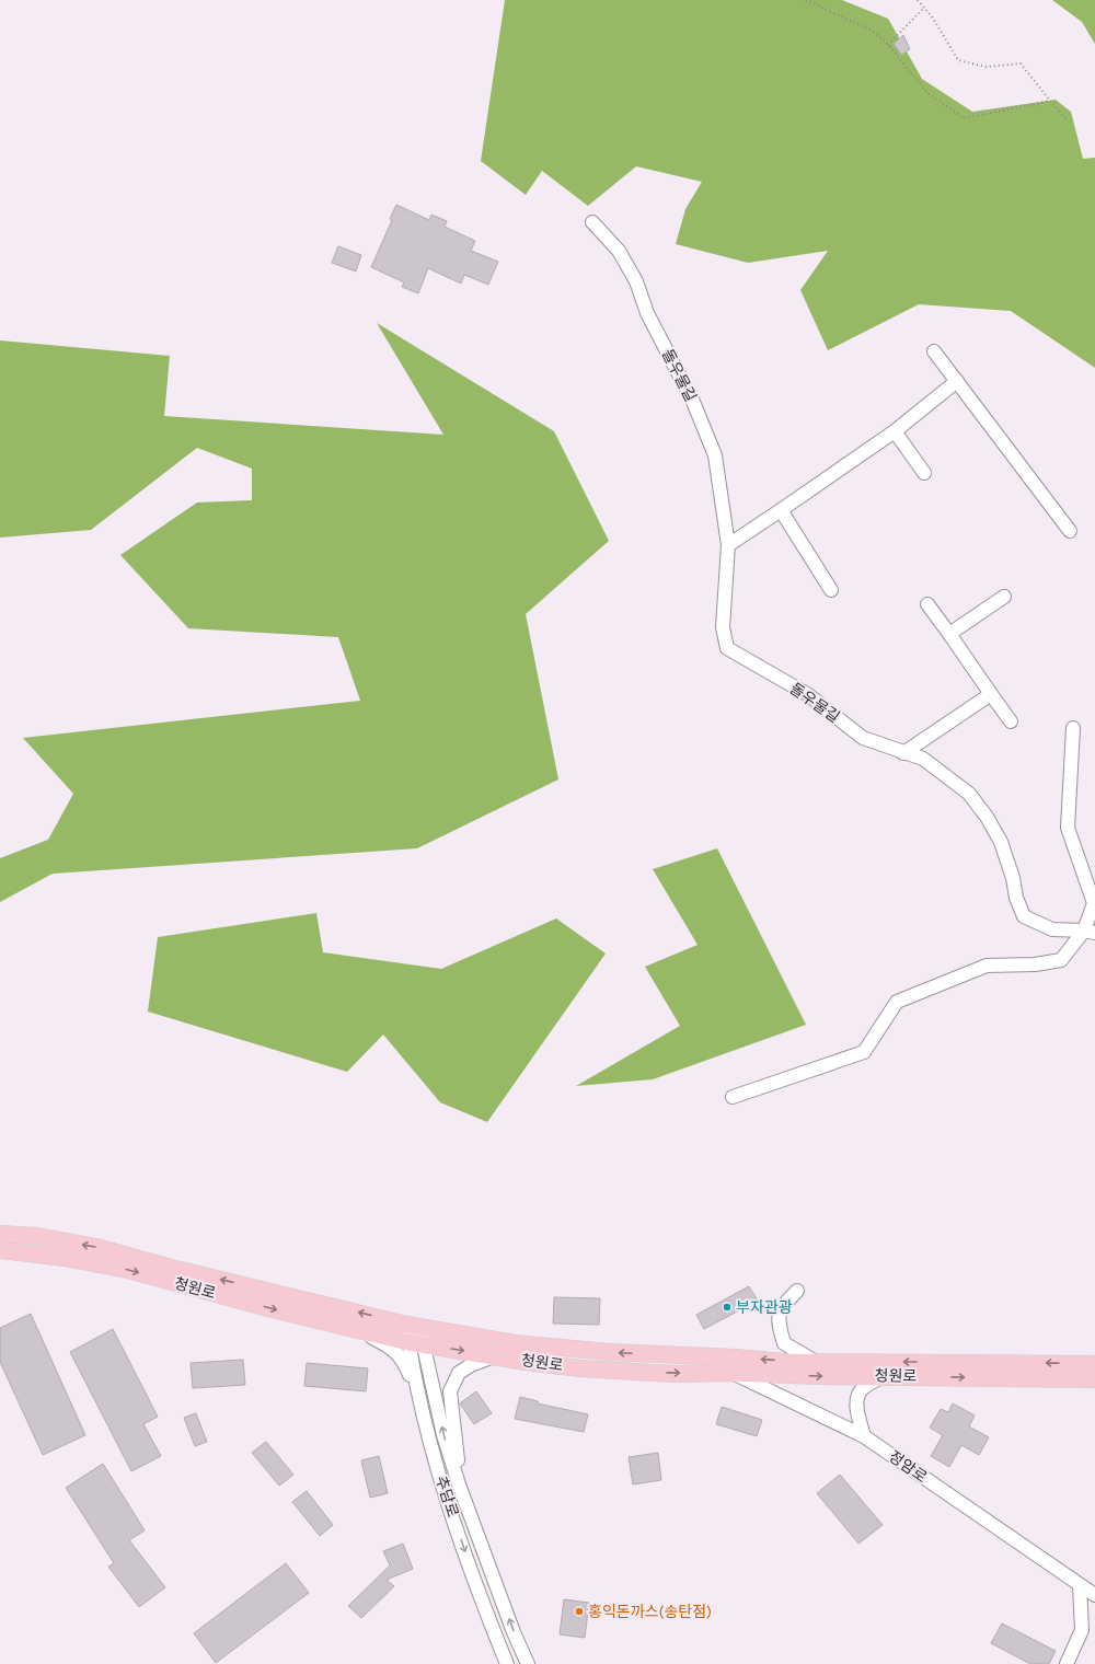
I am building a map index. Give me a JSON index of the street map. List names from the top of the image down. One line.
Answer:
{"streets":{"main road":["청원로"],"street":["돌우물길","정암로","추담로"]},"crossings":[["청원로","정암로"],["청원로","추담로"]],"places":["부자관광","홍익돈까스(송탄점)"]}
